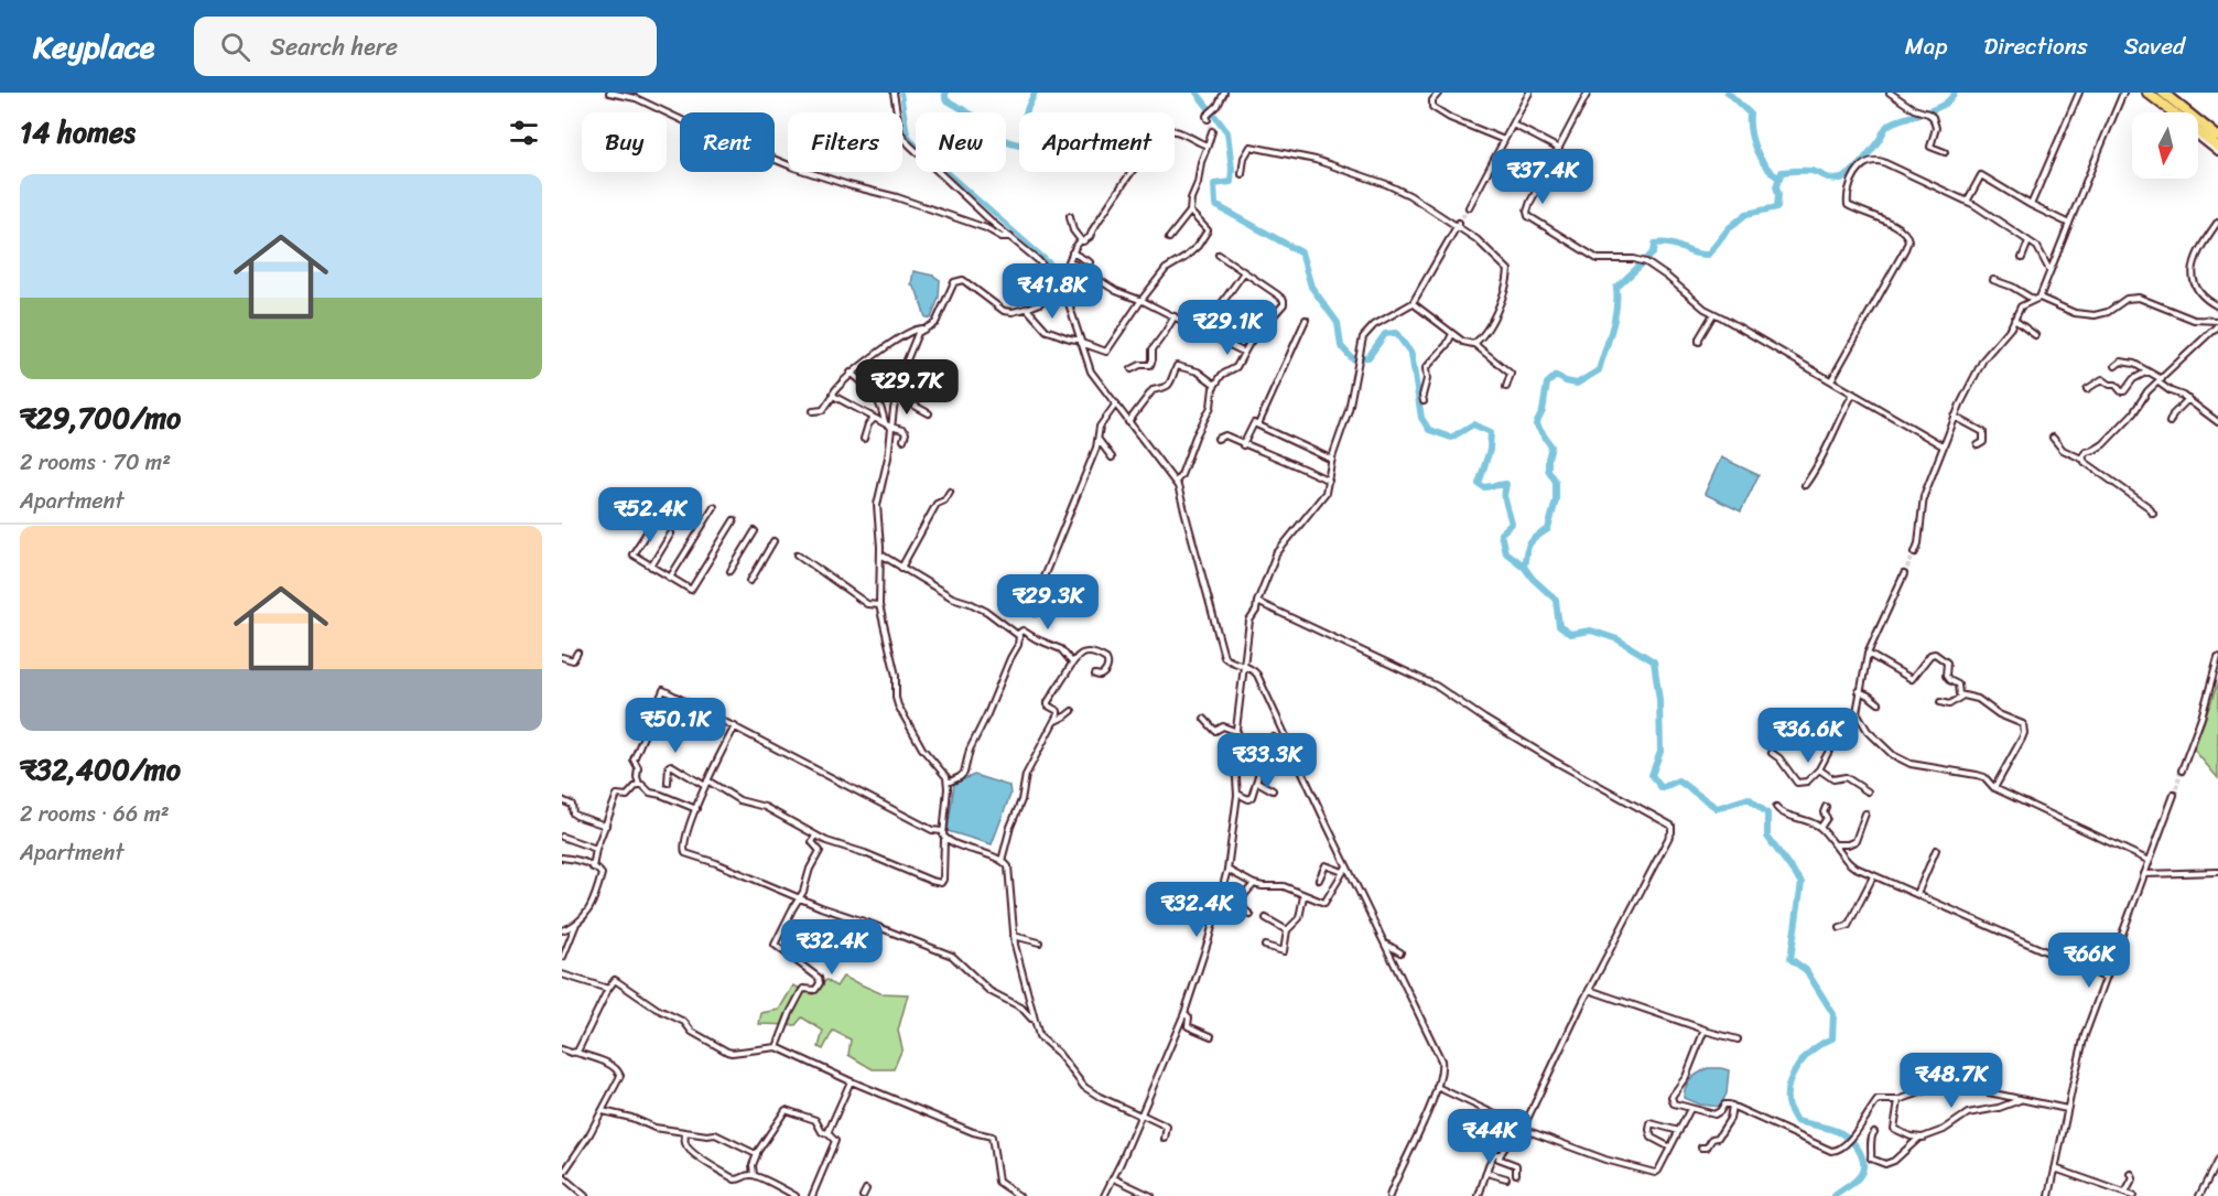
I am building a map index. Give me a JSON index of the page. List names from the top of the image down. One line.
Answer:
{"north":"bottom","page":{"header":"Keyplace","search":"Search here","nav":["Map","Directions","Saved"],"heading":"14 homes","chip":["Buy","Rent","Filters","New","Apartment"],"price":["₹37.4K","₹41.8K","₹29.1K","₹29.7K","₹52.4K","₹29.3K","₹50.1K","₹36.6K","₹33.3K","₹32.4K","₹32.4K","₹66K","₹48.7K","₹44K"],"list":[{"name":"₹29,700/mo","note":"2 rooms · 70 m² · Apartment"},{"name":"₹32,400/mo","note":"2 rooms · 66 m² · Apartment"}]}}
